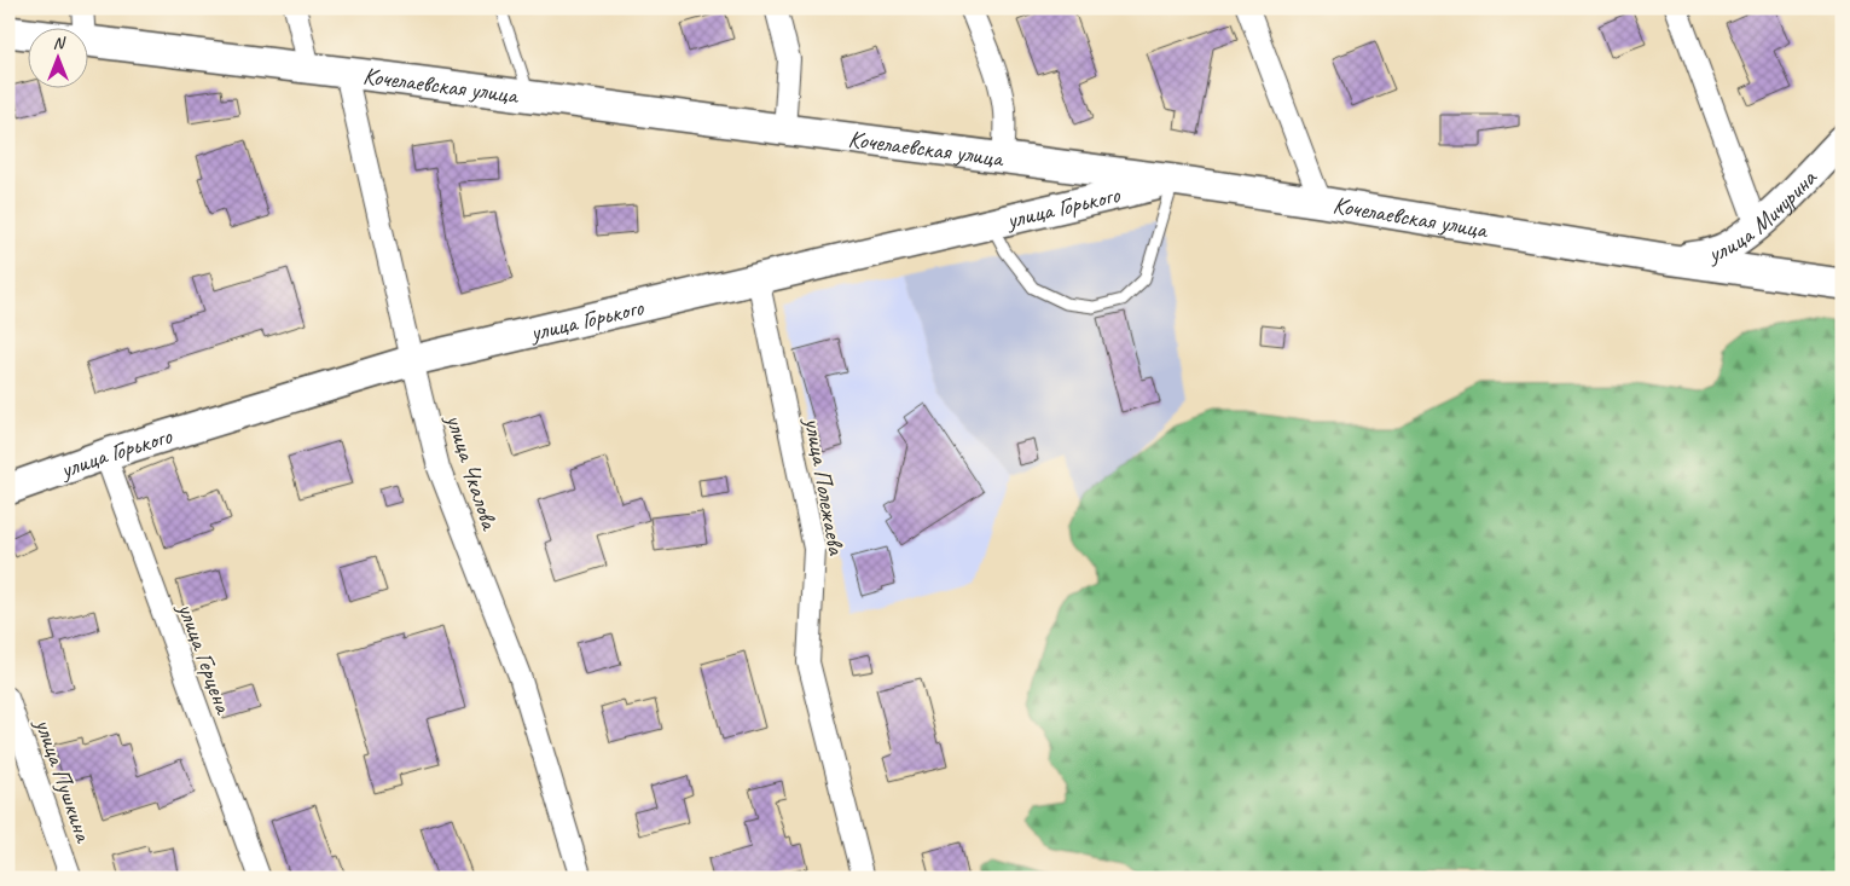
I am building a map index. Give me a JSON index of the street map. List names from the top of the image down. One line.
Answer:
{"streets":{"main road":["Кочелаевская улица","улица Горького","улица Мичурина"],"street":["улица Чкалова","улица Полежаева","улица Герцена","улица Пушкина"]},"crossings":[["Кочелаевская улица","улица Горького"],["Кочелаевская улица","улица Мичурина"],["Кочелаевская улица","улица Чкалова"],["улица Горького","улица Чкалова"],["улица Горького","улица Полежаева"],["улица Горького","улица Герцена"]],"north":"top"}
